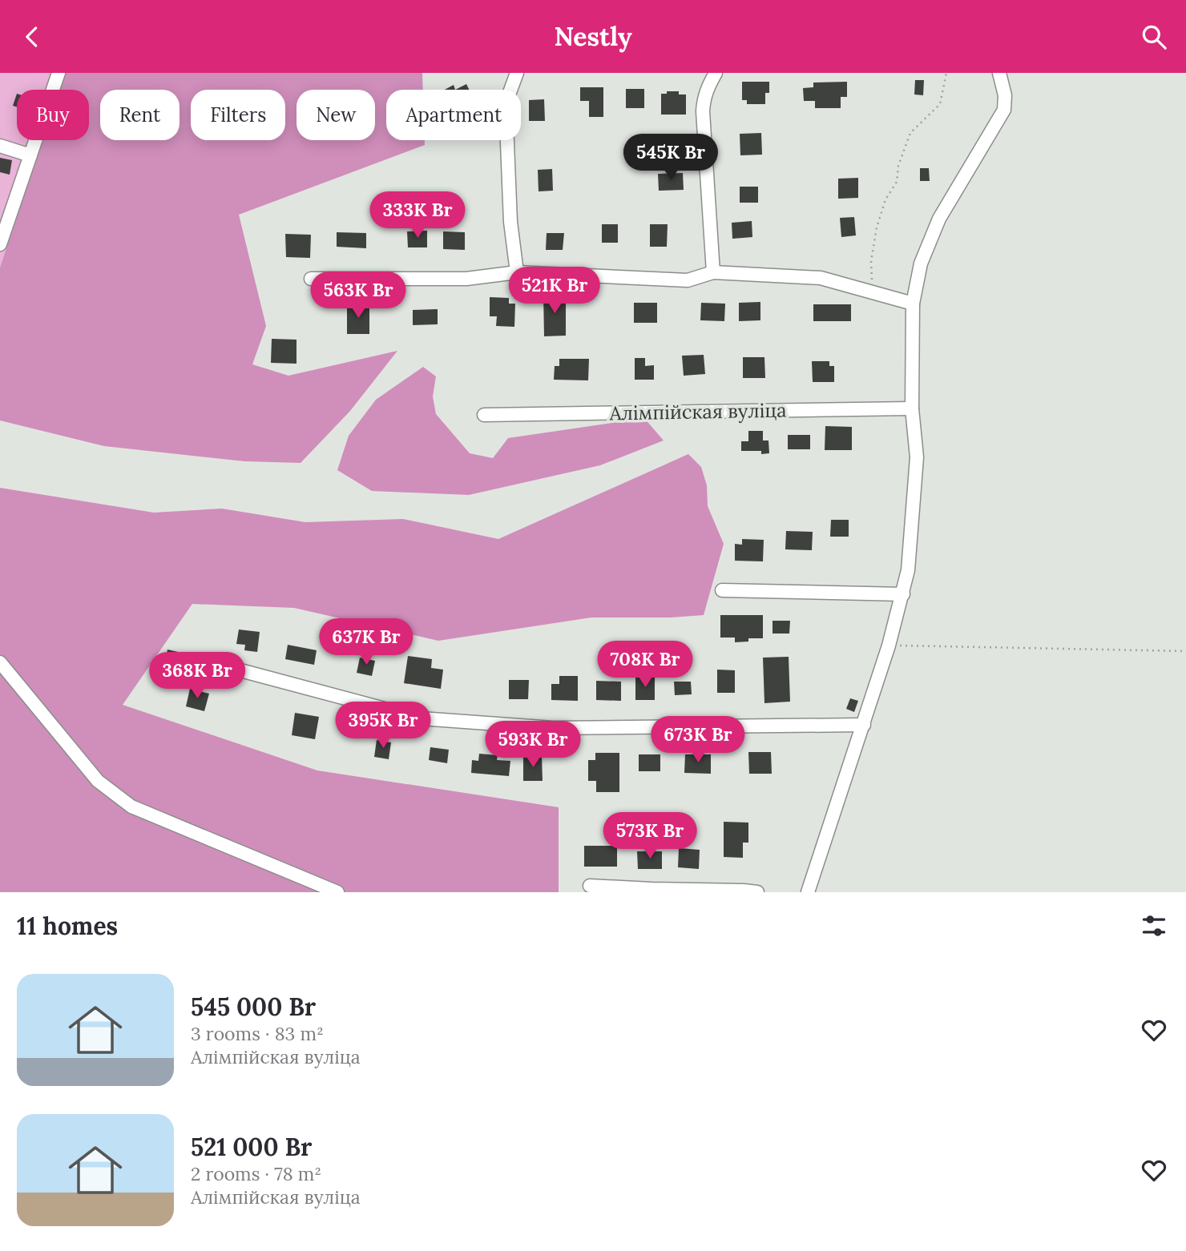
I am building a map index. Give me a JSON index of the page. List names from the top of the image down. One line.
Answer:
{"streets":{"street":["Алімпійская вуліца"]},"page":{"header":"Nestly","chip":["Buy","Rent","Filters","New","Apartment"],"price":["545K Br","333K Br","521K Br","563K Br","637K Br","708K Br","368K Br","395K Br","673K Br","593K Br","573K Br"],"heading":"11 homes","list":[{"name":"545 000 Br","note":"3 rooms · 83 m² · Алімпійская вуліца"},{"name":"521 000 Br","note":"2 rooms · 78 m² · Алімпійская вуліца"}]}}
